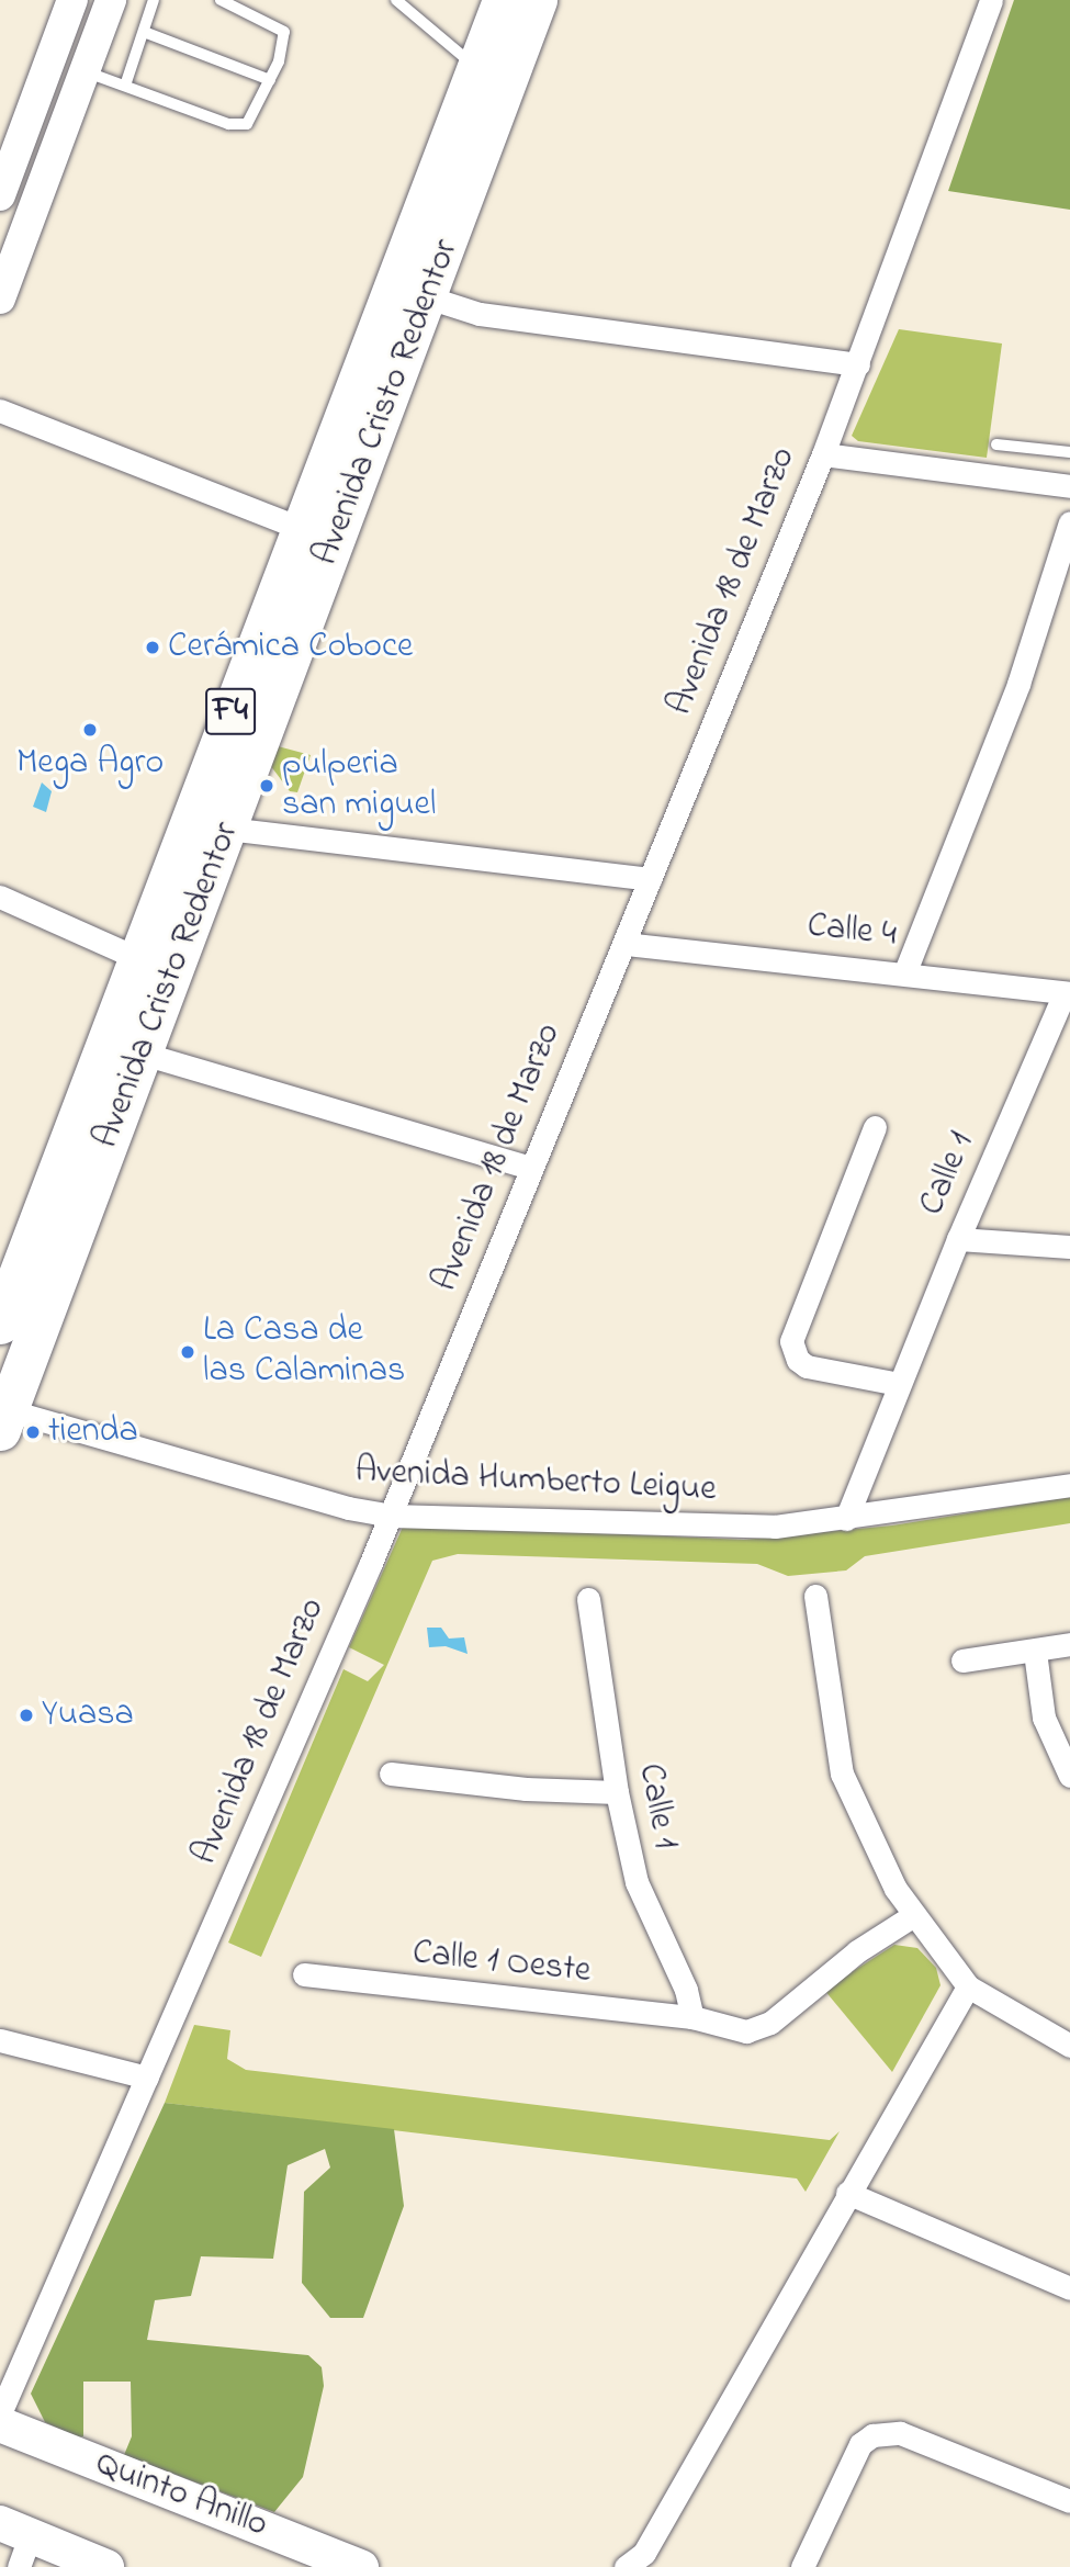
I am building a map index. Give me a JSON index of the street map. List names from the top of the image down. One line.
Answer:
{"streets":{"highway":["Avenida Cristo Redentor","F4"],"main road":["Quinto Anillo"],"street":["Avenida 18 de Marzo","Calle 4","Calle 1","Avenida Humberto Leigue","Calle 1 Oeste"]},"crossings":[["Avenida Cristo Redentor","Avenida Humberto Leigue"],["Avenida 18 de Marzo","Calle 4"],["Avenida 18 de Marzo","Avenida Humberto Leigue"],["Calle 4","Calle 1"],["Calle 1","Avenida Humberto Leigue"],["Calle 1","Calle 1 Oeste"]],"places":["Cerámica Coboce","Mega Agro","pulperia san miguel","La Casa de las Calaminas","tienda","Yuasa"]}
